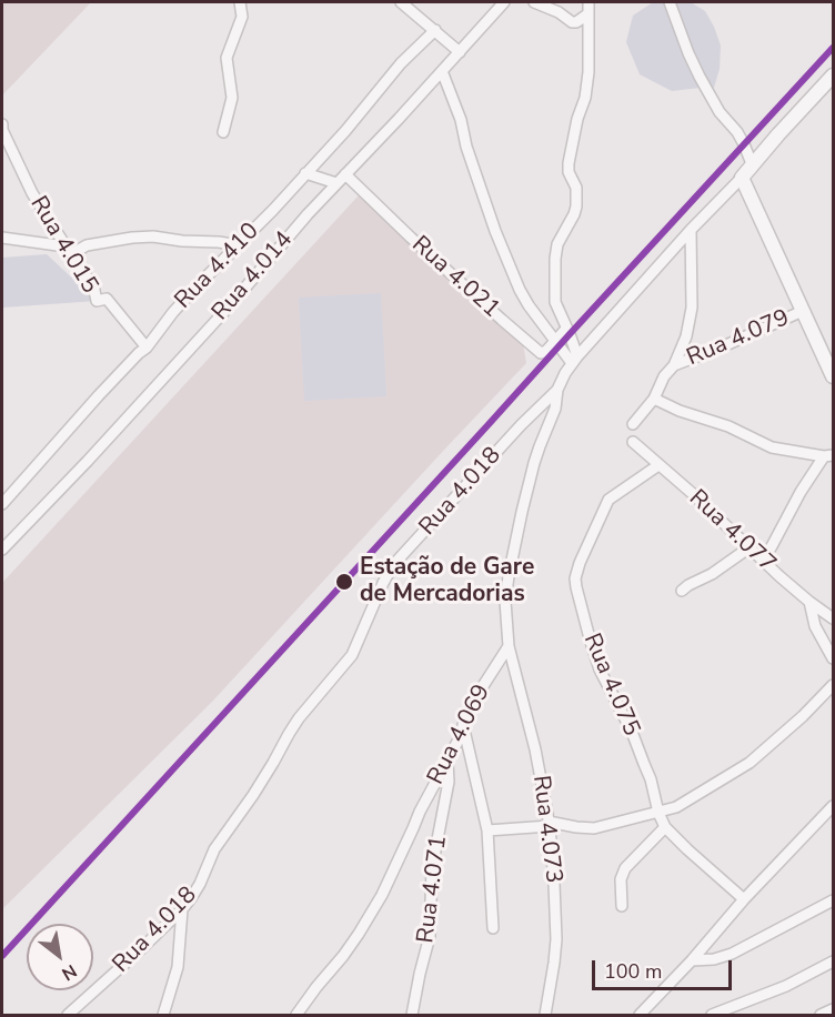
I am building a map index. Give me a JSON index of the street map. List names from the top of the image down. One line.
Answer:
{"streets":{"street":["Rua 4.015","Rua 4.410","Rua 4.014","Rua 4.021","Rua 4.079","Rua 4.018","Rua 4.077","Rua 4.075","Rua 4.069","Rua 4.073","Rua 4.071"]},"crossings":[["Rua 4.015","Rua 4.410"],["Rua 4.014","Rua 4.021"],["Rua 4.077","Rua 4.075"],["Rua 4.069","Rua 4.073"],["Rua 4.069","Rua 4.071"]],"places":["Estação de Gare de Mercadorias"],"scale_bar":"100 m","north":"bottom right"}
